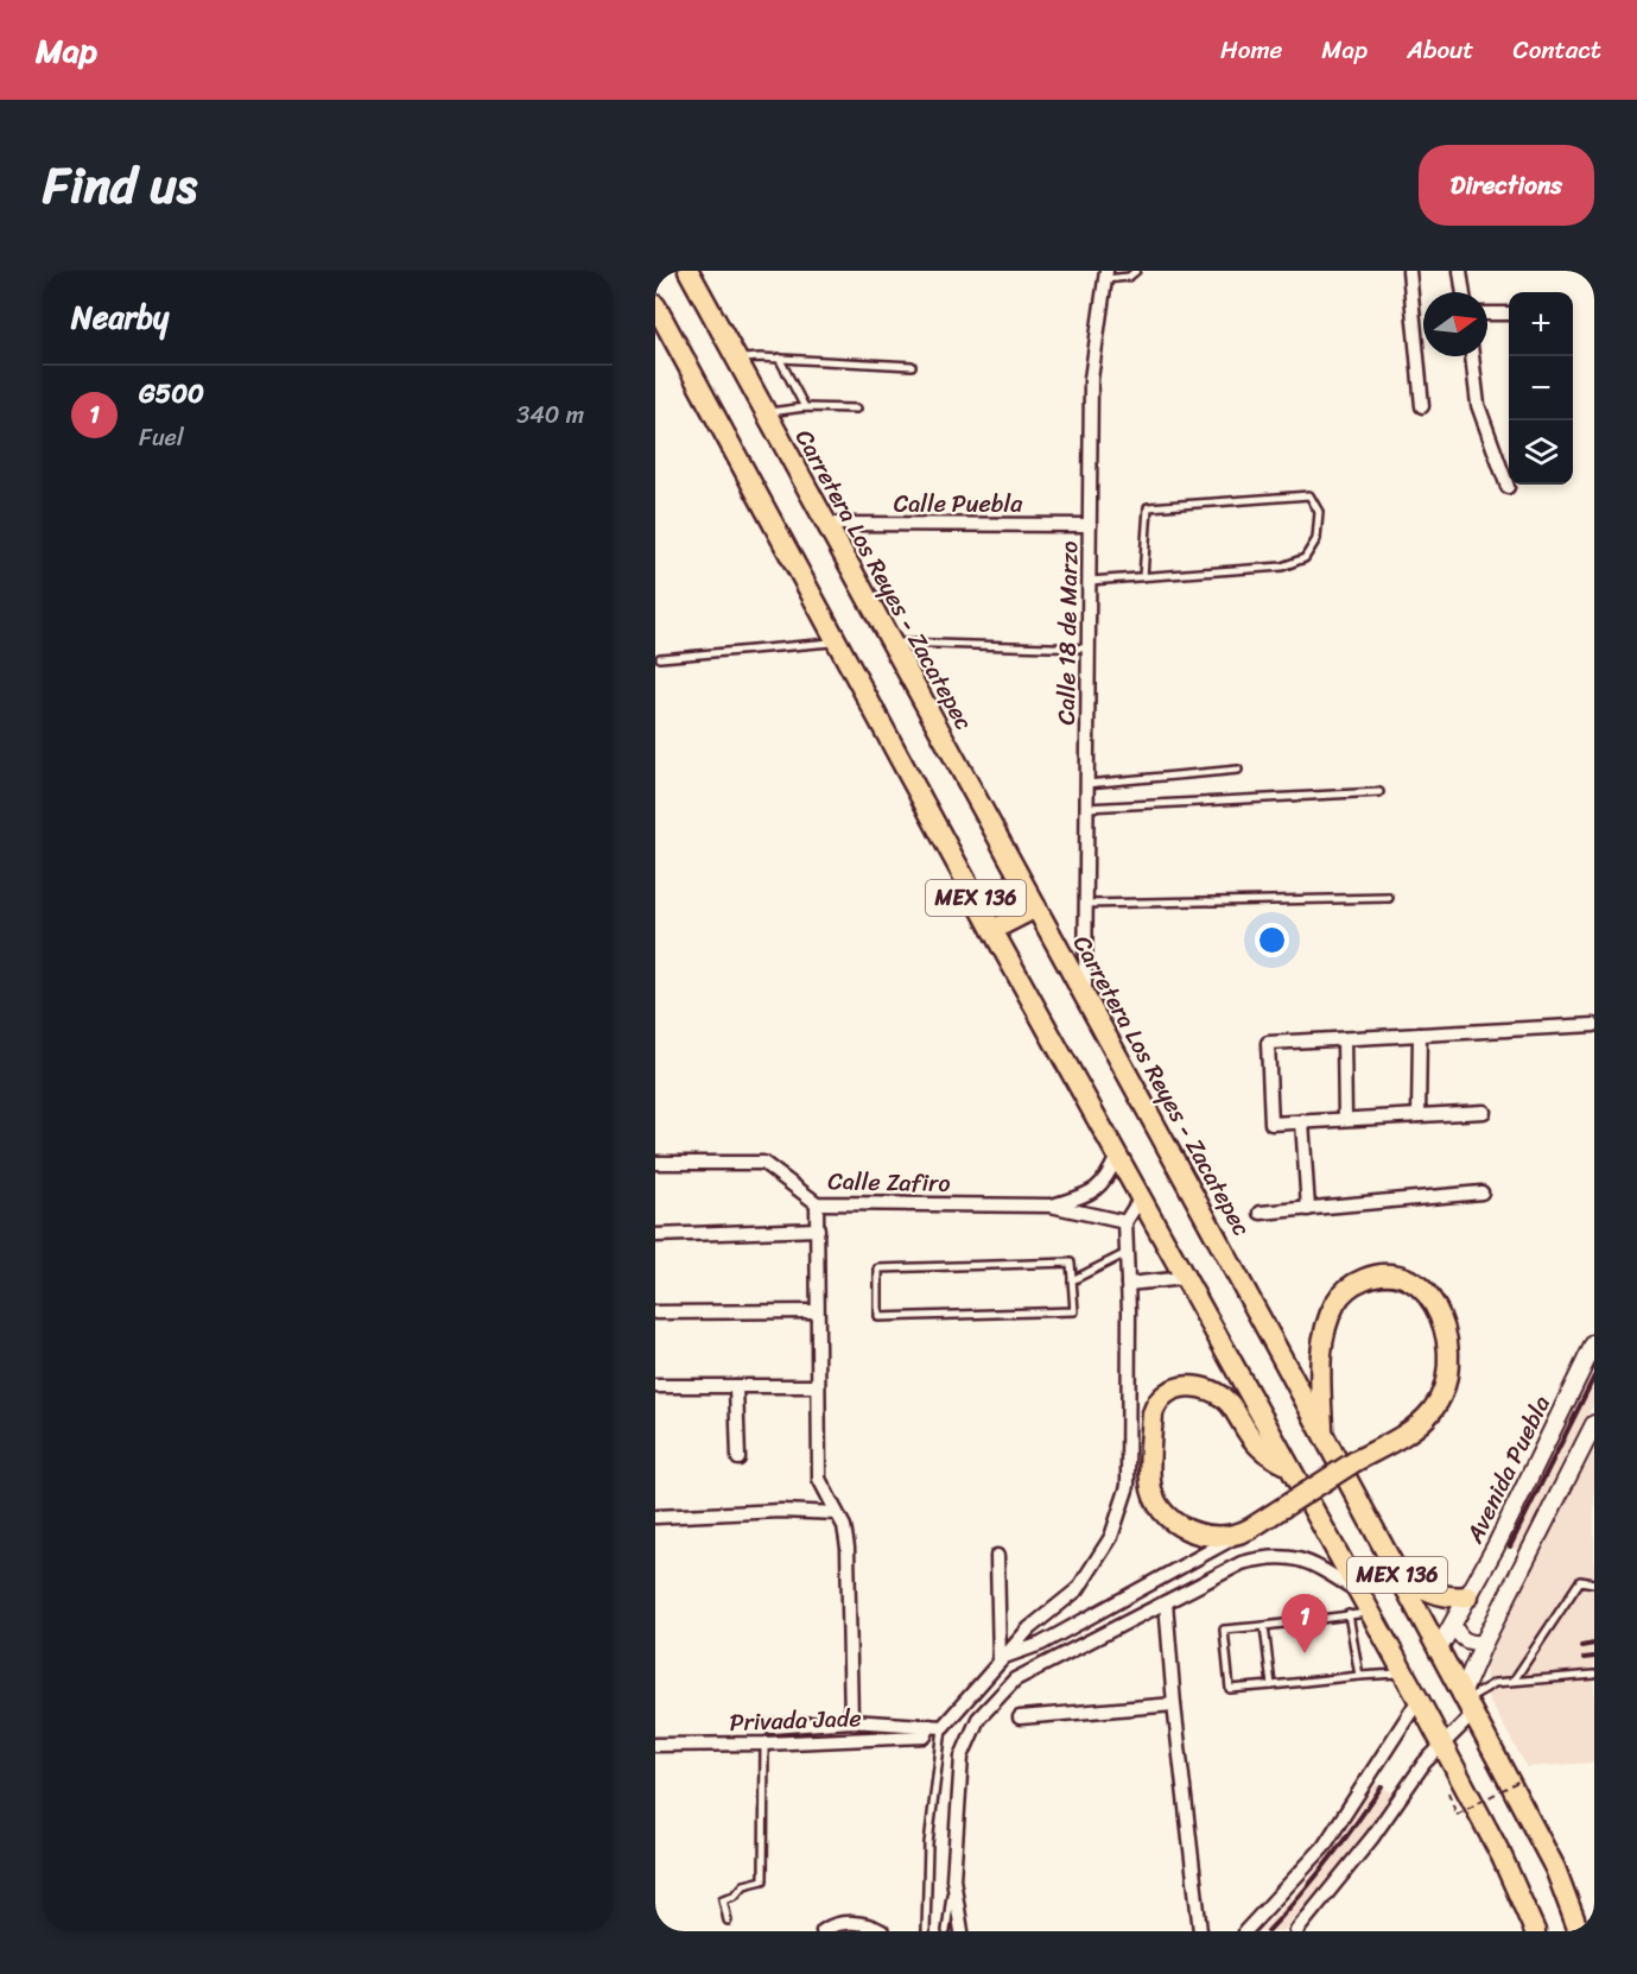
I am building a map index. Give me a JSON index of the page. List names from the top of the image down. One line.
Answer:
{"streets":{"main road":["Carretera Los Reyes - Zacatepec","MEX 136","Avenida Puebla"],"street":["Calle Puebla","Calle 18 de Marzo","Calle Zafiro","Privada Jade"]},"crossings":[["Calle Puebla","Carretera Los Reyes - Zacatepec"],["Calle Puebla","Calle 18 de Marzo"],["Carretera Los Reyes - Zacatepec","Calle 18 de Marzo"],["Carretera Los Reyes - Zacatepec","Avenida Puebla"],["MEX 136","Calle Zafiro"]],"north":"right","page":{"header":"Map","nav":["Home","Map","About","Contact"],"title":"Find us","buttons":"Directions","heading":"Nearby","map_buttons":["+","−"],"list":[{"mark":"1","name":"G500","note":"Fuel","value":"340 m"}],"pins":"1"}}
